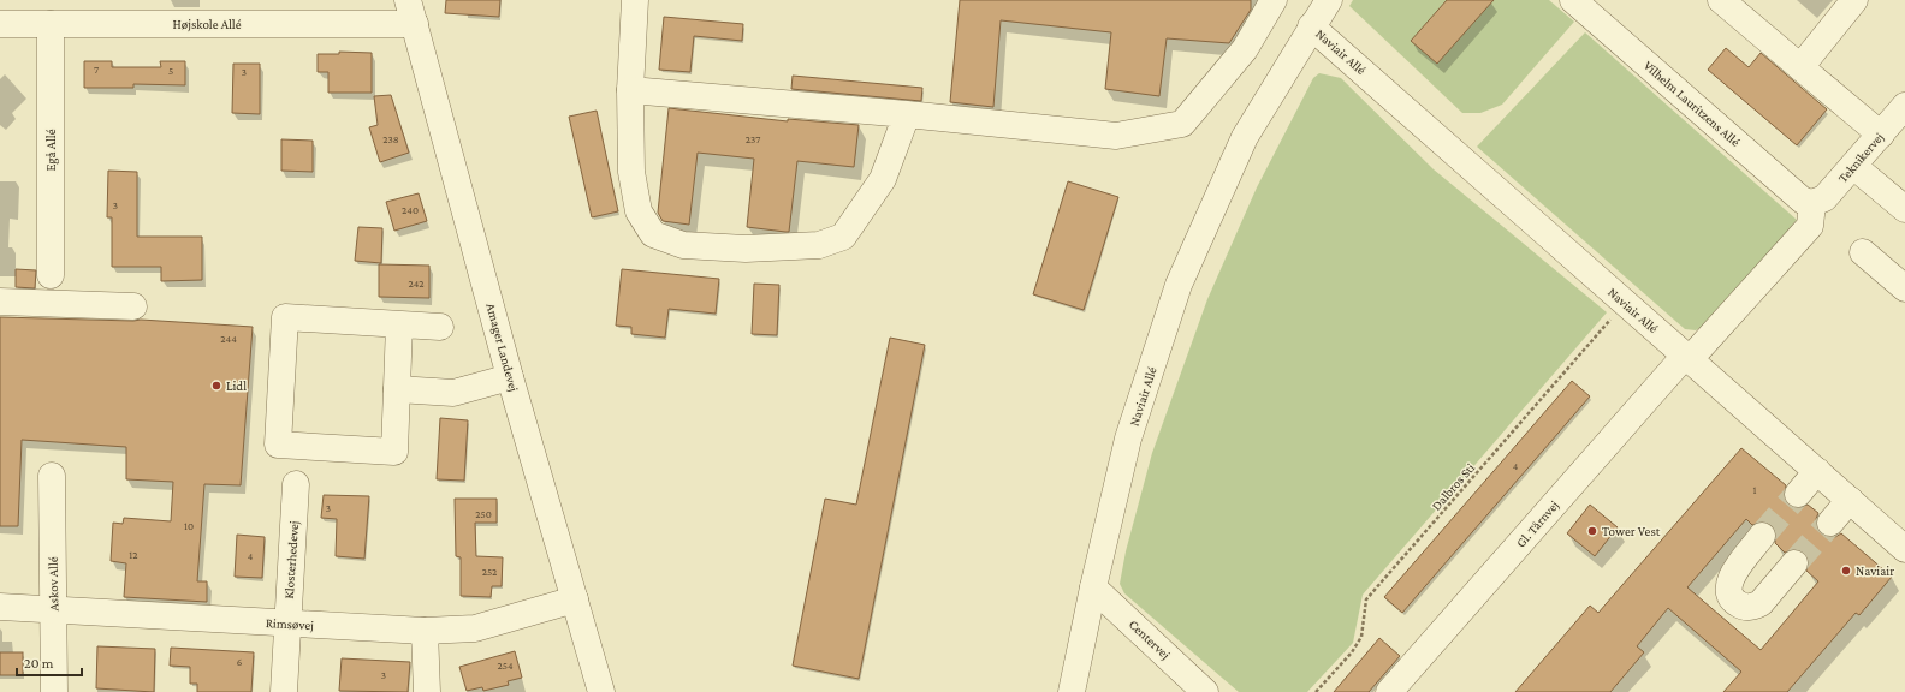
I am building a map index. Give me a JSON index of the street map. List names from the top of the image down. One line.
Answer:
{"streets":{"street":["Højskole Allé","Naviair Allé","Vilhelm Lauritzens Allé","Egå Allé","Teknikervej","Amager Landevej","Gl. Tårnvej","Klosterhedevej","Askov Allé","Rimsøvej","Centervej"],"path":["Dalbros Sti"]},"crossings":[["Højskole Allé","Egå Allé"],["Højskole Allé","Amager Landevej"],["Naviair Allé","Dalbros Sti"],["Naviair Allé","Gl. Tårnvej"],["Naviair Allé","Centervej"],["Vilhelm Lauritzens Allé","Teknikervej"],["Vilhelm Lauritzens Allé","Gl. Tårnvej"],["Teknikervej","Gl. Tårnvej"],["Amager Landevej","Rimsøvej"],["Klosterhedevej","Rimsøvej"],["Askov Allé","Rimsøvej"]],"places":["Lidl","Tower Vest","Naviair"],"house_numbers":["7","5","3","238","237","3","240","242","244","4","1","3","250","10","12","4","252","6","254","3"],"scale_bar":"20 m"}
